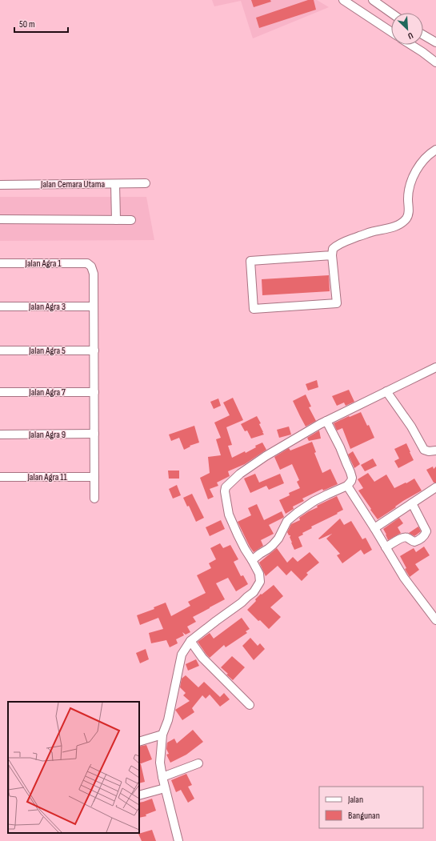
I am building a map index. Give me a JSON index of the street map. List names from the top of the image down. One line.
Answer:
{"streets":{"street":["Jalan Cemara Utama","Jalan Agra 1","Jalan Agra 3","Jalan Agra 5","Jalan Agra 7","Jalan Agra 9","Jalan Agra 11"]},"crossings":[["Jalan Agra 1","Jalan Agra 3"]],"legend":["Jalan","Bangunan"],"scale_bar":"50 m","north":"bottom right"}
